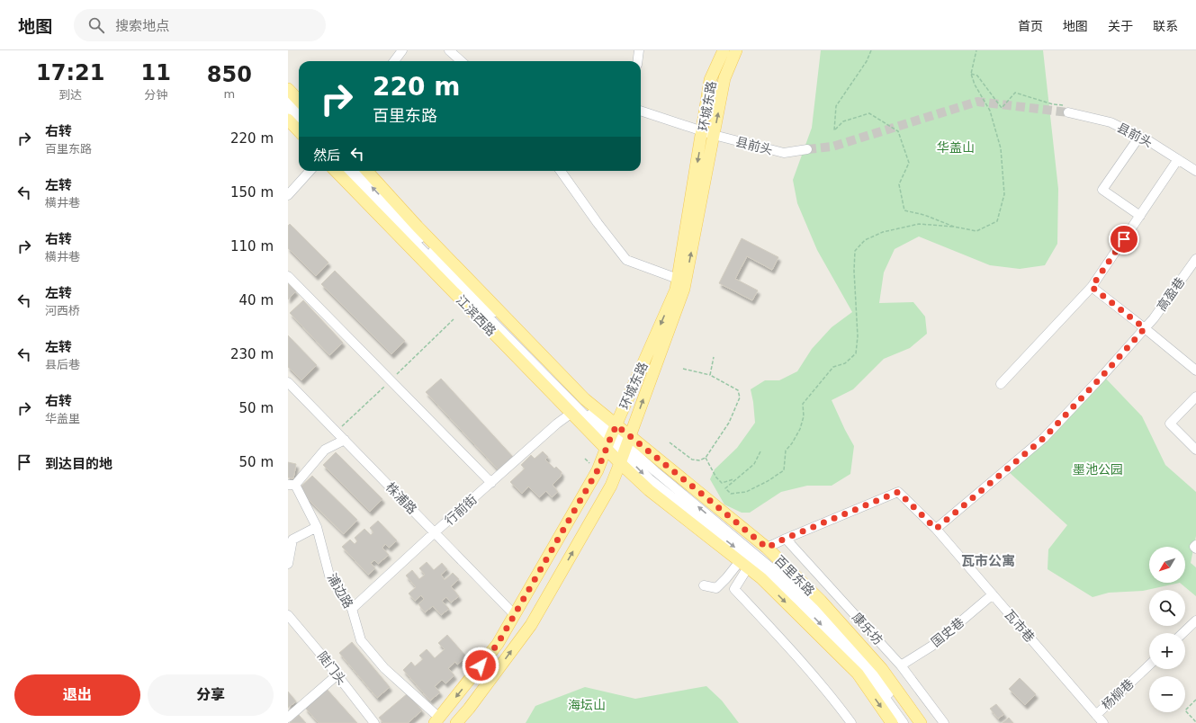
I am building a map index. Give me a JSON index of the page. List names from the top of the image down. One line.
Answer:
{"streets":{"main road":["环城东路","江滨西路","百里东路"],"street":["县前头","高盈巷","株浦路","行前街","浦边路","瓦市巷","康乐坊","国史巷","陡门头","杨柳巷"]},"crossings":[["环城东路","县前头"],["环城东路","江滨西路"],["环城东路","株浦路"],["环城东路","百里东路"],["环城东路","浦边路"],["高盈巷","瓦市巷"],["江滨西路","行前街"],["江滨西路","百里东路"],["株浦路","行前街"],["行前街","浦边路"],["瓦市巷","康乐坊"],["瓦市巷","国史巷"],["瓦市巷","杨柳巷"],["康乐坊","国史巷"]],"districts":["瓦市公寓"],"parks":["华盖山","墨池公园","海坛山"],"north":"bottom left","page":{"header":"地图","search":"搜索地点","nav":["首页","地图","关于","联系"],"eta":["17:21","到达","11","分钟","850","m"],"turn":["220 m","百里东路"],"list":[{"name":"右转","note":"百里东路","value":"220 m"},{"name":"左转","note":"横井巷","value":"150 m"},{"name":"右转","note":"横井巷","value":"110 m"},{"name":"左转","note":"河西桥","value":"40 m"},{"name":"左转","note":"县后巷","value":"230 m"},{"name":"右转","note":"华盖里","value":"50 m"},{"name":"到达目的地","value":"50 m"}],"then":"然后","map_buttons":["+","−"],"buttons":["退出","分享"]}}
